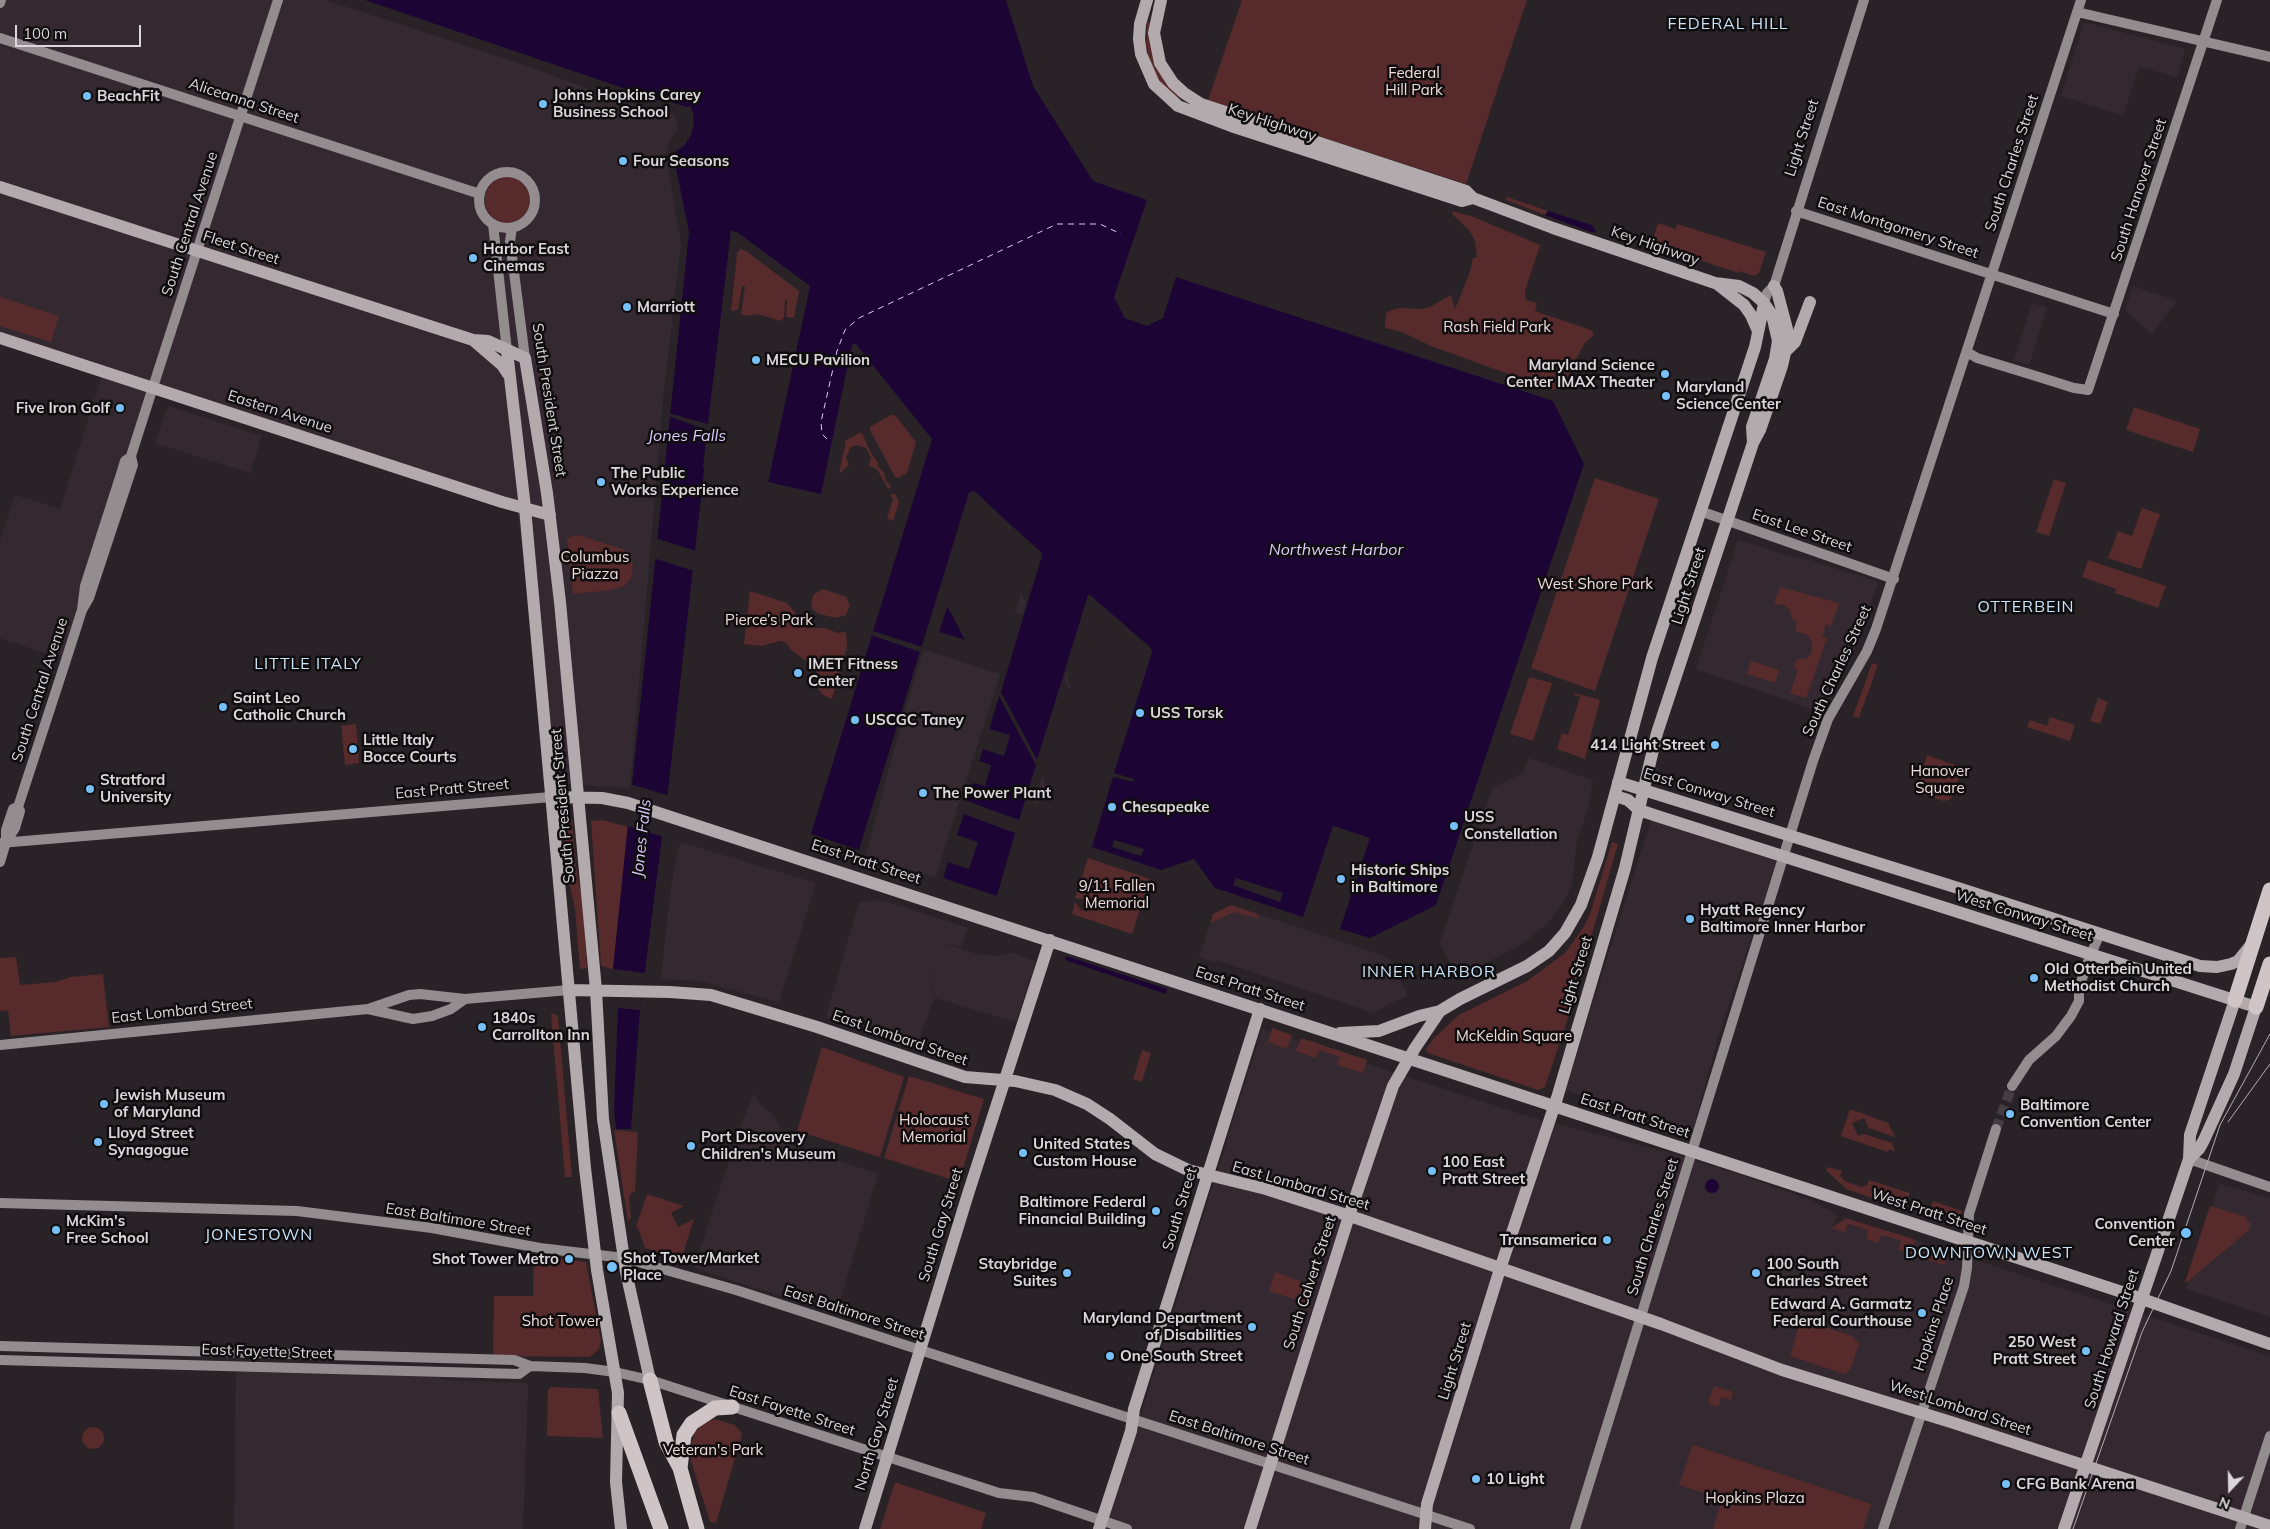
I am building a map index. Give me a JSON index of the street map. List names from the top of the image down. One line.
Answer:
{"streets":{"main road":["Aliceanna Street","Key Highway","Light Street","South Charles Street","South Hanover Street","South Central Avenue","East Montgomery Street","Fleet Street","South President Street","Eastern Avenue","East Lee Street","East Pratt Street","East Conway Street","West Conway Street","East Lombard Street","South Street","West Pratt Street","East Baltimore Street","South Gay Street","South Calvert Street","Hopkins Place","South Howard Street","East Fayette Street","West Lombard Street","North Gay Street"]},"crossings":[["Aliceanna Street","South Central Avenue"],["Aliceanna Street","South President Street"],["Key Highway","Light Street"],["Light Street","East Montgomery Street"],["Light Street","East Lee Street"],["Light Street","East Pratt Street"],["Light Street","East Conway Street"],["Light Street","East Lombard Street"],["Light Street","East Baltimore Street"],["Light Street","South Calvert Street"],["South Charles Street","South Hanover Street"],["South Charles Street","East Montgomery Street"],["South Charles Street","East Lee Street"],["South Charles Street","East Pratt Street"],["South Charles Street","East Conway Street"],["South Charles Street","West Conway Street"],["South Charles Street","East Lombard Street"],["South Charles Street","West Pratt Street"],["South Charles Street","West Lombard Street"],["South Hanover Street","East Montgomery Street"],["South Central Avenue","Fleet Street"],["South Central Avenue","Eastern Avenue"],["South Central Avenue","East Pratt Street"],["Fleet Street","South President Street"],["South President Street","Eastern Avenue"],["South President Street","East Pratt Street"],["South President Street","East Lombard Street"],["South President Street","East Baltimore Street"],["South President Street","East Fayette Street"],["East Pratt Street","South Street"],["East Pratt Street","West Pratt Street"],["East Pratt Street","South Gay Street"],["East Pratt Street","South Calvert Street"],["East Conway Street","West Conway Street"],["West Conway Street","South Howard Street"],["East Lombard Street","South Street"],["East Lombard Street","South Gay Street"],["East Lombard Street","South Calvert Street"],["East Lombard Street","West Lombard Street"],["South Street","East Baltimore Street"],["South Street","East Fayette Street"],["West Pratt Street","Hopkins Place"],["West Pratt Street","South Howard Street"],["East Baltimore Street","South Gay Street"],["East Baltimore Street","South Calvert Street"],["East Baltimore Street","North Gay Street"],["South Gay Street","North Gay Street"],["Hopkins Place","West Lombard Street"],["South Howard Street","West Lombard Street"],["East Fayette Street","North Gay Street"]],"districts":["FEDERAL HILL","OTTERBEIN","LITTLE ITALY","INNER HARBOR","JONESTOWN","DOWNTOWN WEST"],"water":["Jones Falls","Northwest Harbor"],"parks":["Federal Hill Park","Rash Field Park","Columbus Piazza","West Shore Park","Pierce’s Park","Hanover Square","9/11 Fallen Memorial","McKeldin Square","Holocaust Memorial","Shot Tower","Veteran's Park","Hopkins Plaza"],"places":["BeachFit","Johns Hopkins Carey Business School","Four Seasons","Harbor East Cinemas","Marriott","MECU Pavilion","Maryland Science Center IMAX Theater","Maryland Science Center","Five Iron Golf","The Public Works Experience","IMET Fitness Center","Saint Leo Catholic Church","USS Torsk","USCGC Taney","414 Light Street","Little Italy Bocce Courts","Stratford University","The Power Plant","Chesapeake","USS Constellation","Historic Ships in Baltimore","Hyatt Regency Baltimore Inner Harbor","Old Otterbein United Methodist Church","1840s Carrollton Inn","Jewish Museum of Maryland","Baltimore Convention Center","Lloyd Street Synagogue","Port Discovery Children's Museum","United States Custom House","100 East Pratt Street","Baltimore Federal Financial Building","McKim's Free School","Convention Center","Transamerica","Shot Tower Metro","Shot Tower/Market Place","Staybridge Suites","100 South Charles Street","Edward A. Garmatz Federal Courthouse","Maryland Department of Disabilities","250 West Pratt Street","One South Street","10 Light","CFG Bank Arena"],"scale_bar":"100 m","north":"bottom"}
